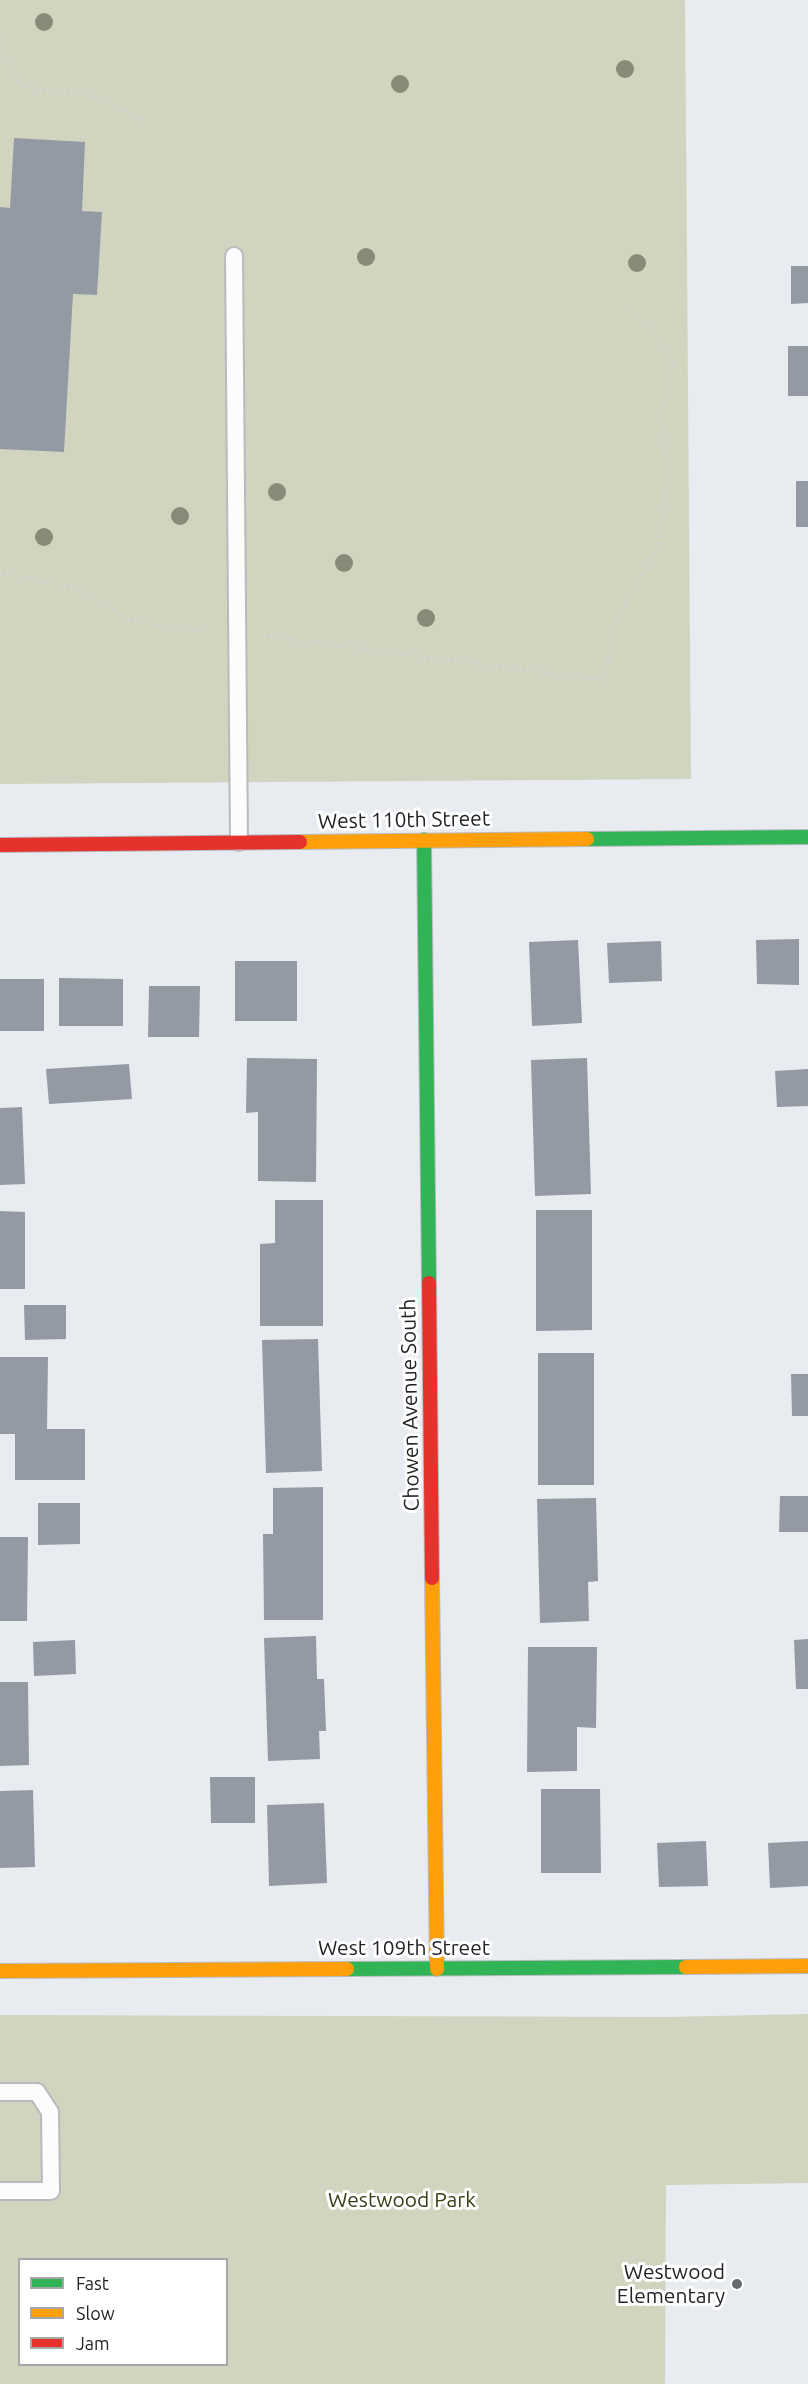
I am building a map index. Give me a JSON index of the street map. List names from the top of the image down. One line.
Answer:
{"streets":{"street":["West 110th Street","Chowen Avenue South","West 109th Street"]},"crossings":[["West 110th Street","Chowen Avenue South"],["Chowen Avenue South","West 109th Street"]],"parks":["Westwood Park"],"places":["Westwood Elementary"],"legend":["Fast","Slow","Jam"]}
